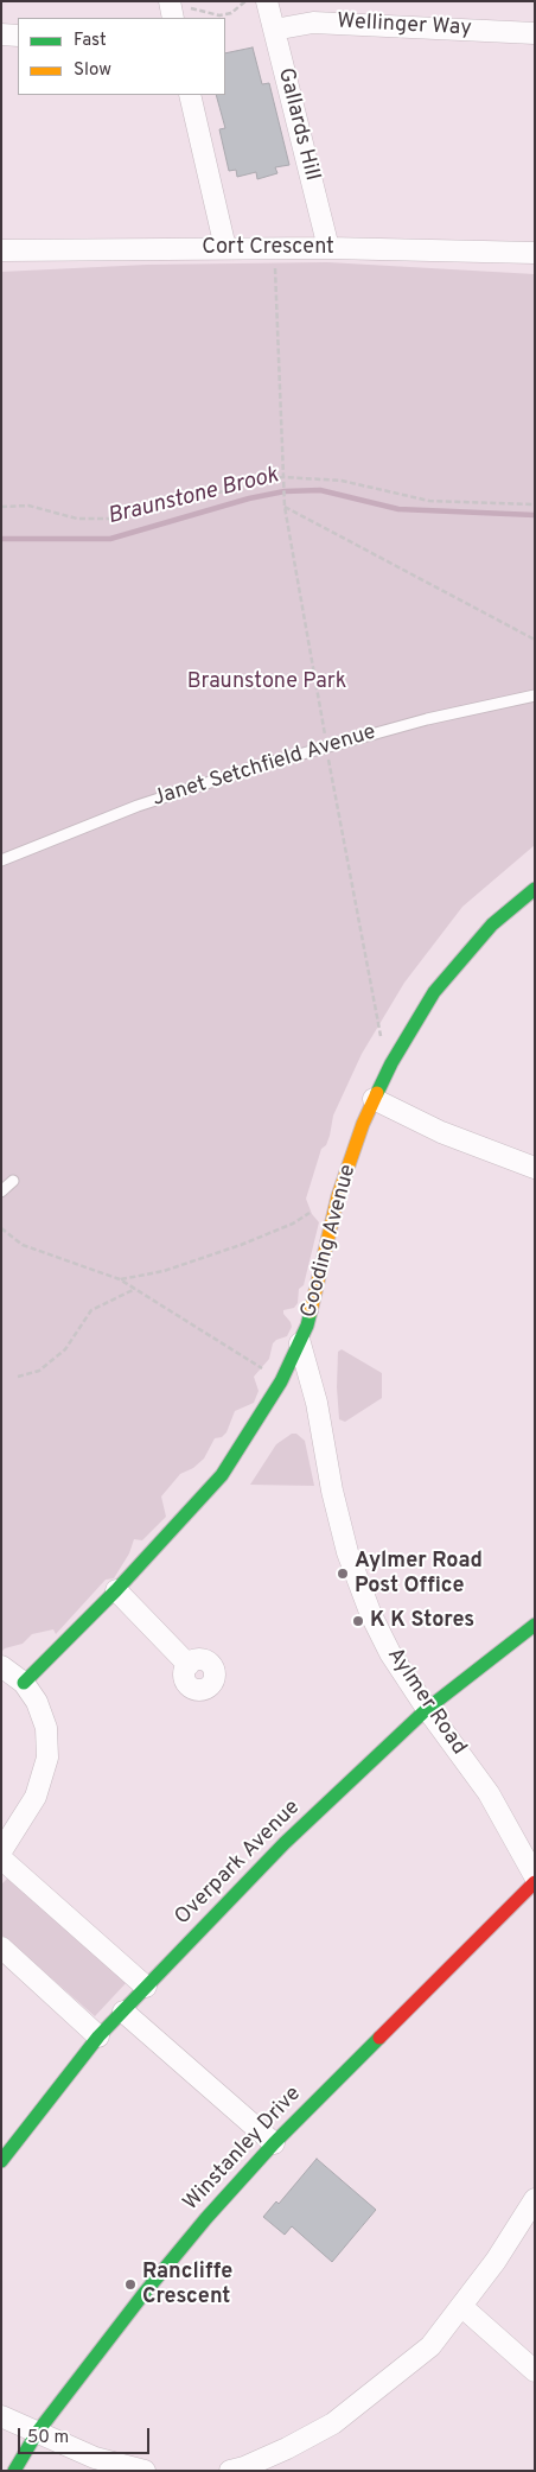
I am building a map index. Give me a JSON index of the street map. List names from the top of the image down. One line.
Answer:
{"streets":{"street":["Wellinger Way","Gallards Hill","Cort Crescent","Gooding Avenue","Aylmer Road","Overpark Avenue","Winstanley Drive"],"lane":["Janet Setchfield Avenue"]},"crossings":[["Wellinger Way","Gallards Hill"],["Gallards Hill","Cort Crescent"],["Gooding Avenue","Aylmer Road"],["Aylmer Road","Overpark Avenue"]],"water":["Braunstone Brook"],"parks":["Braunstone Park"],"places":["Aylmer Road Post Office","K K Stores","Rancliffe Crescent"],"legend":["Fast","Slow"],"scale_bar":"50 m"}
